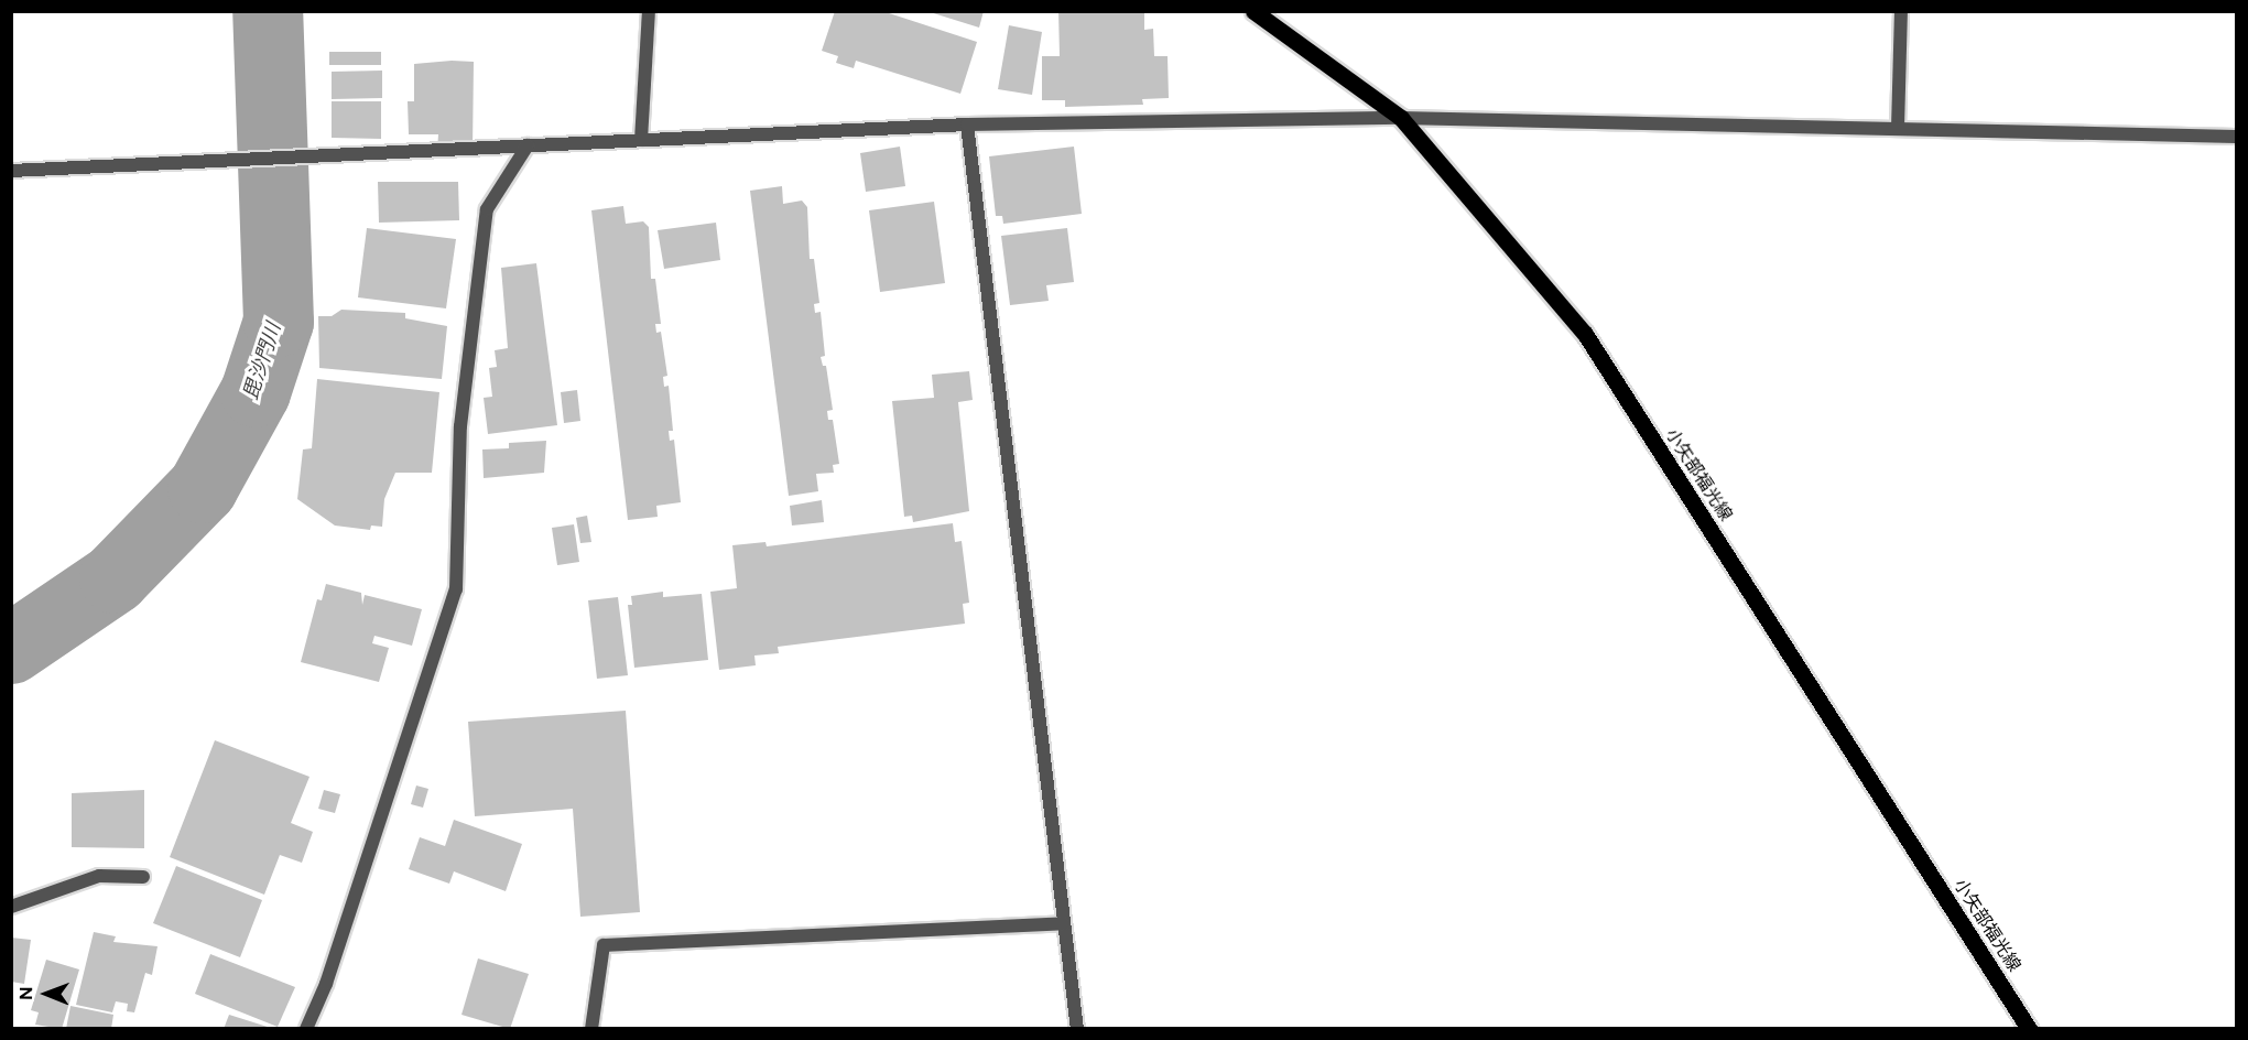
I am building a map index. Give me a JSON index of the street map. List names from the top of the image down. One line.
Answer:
{"streets":{"main road":["小矢部福光線"]},"water":["毘沙門川"],"north":"left"}
